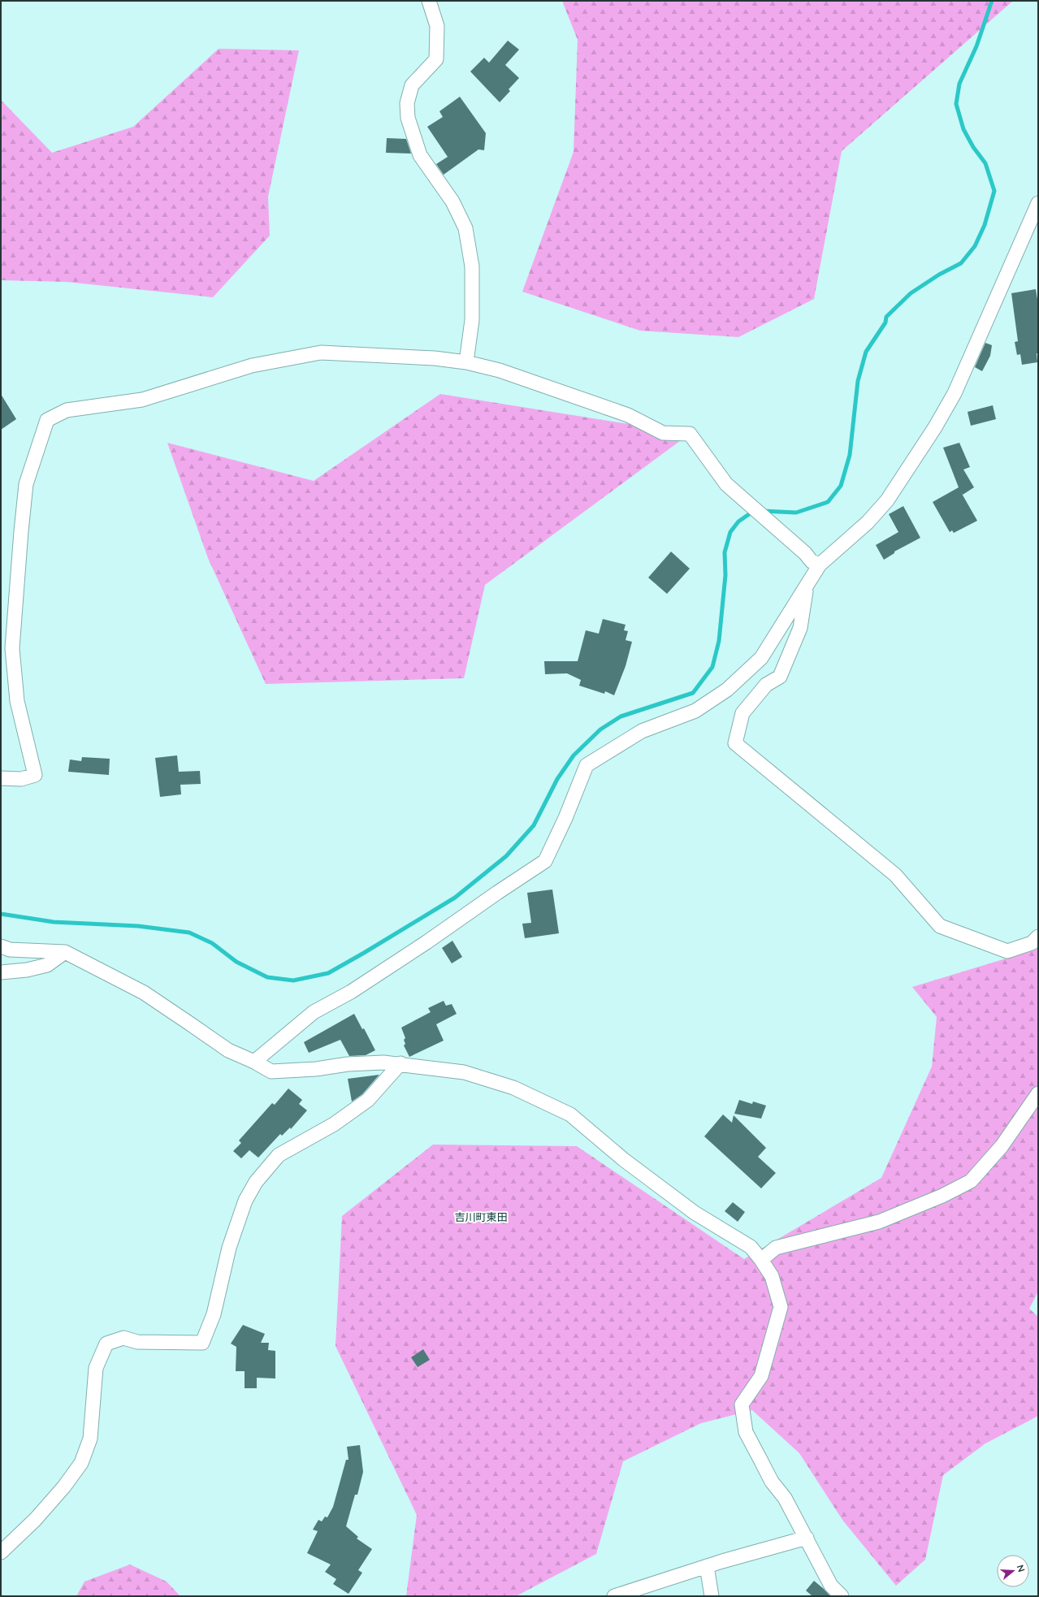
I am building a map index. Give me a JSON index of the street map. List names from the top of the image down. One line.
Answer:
{"districts":["吉川町東田"],"north":"right"}
